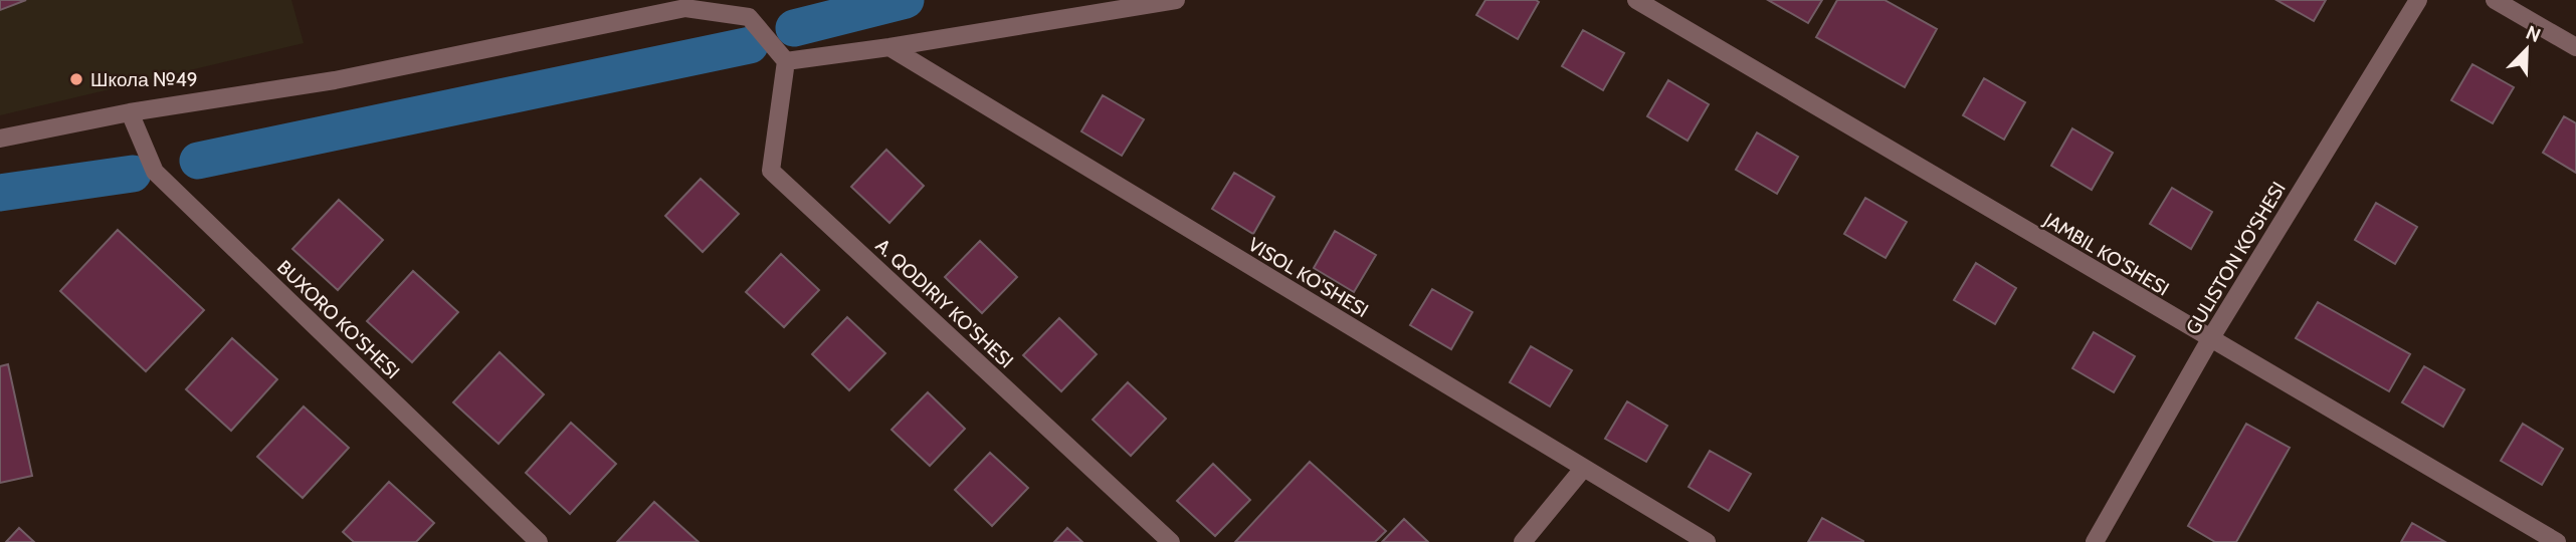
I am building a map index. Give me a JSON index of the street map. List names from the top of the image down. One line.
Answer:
{"streets":{"street":["JAMBIL KO'SHESI","GULISTON KO'SHESI","VISOL KO'SHESI","A. QODIRIY KO'SHESI","BUXORO KO'SHESI"]},"crossings":[["JAMBIL KO'SHESI","GULISTON KO'SHESI"]],"places":["Школа №49"],"north":"top right"}
